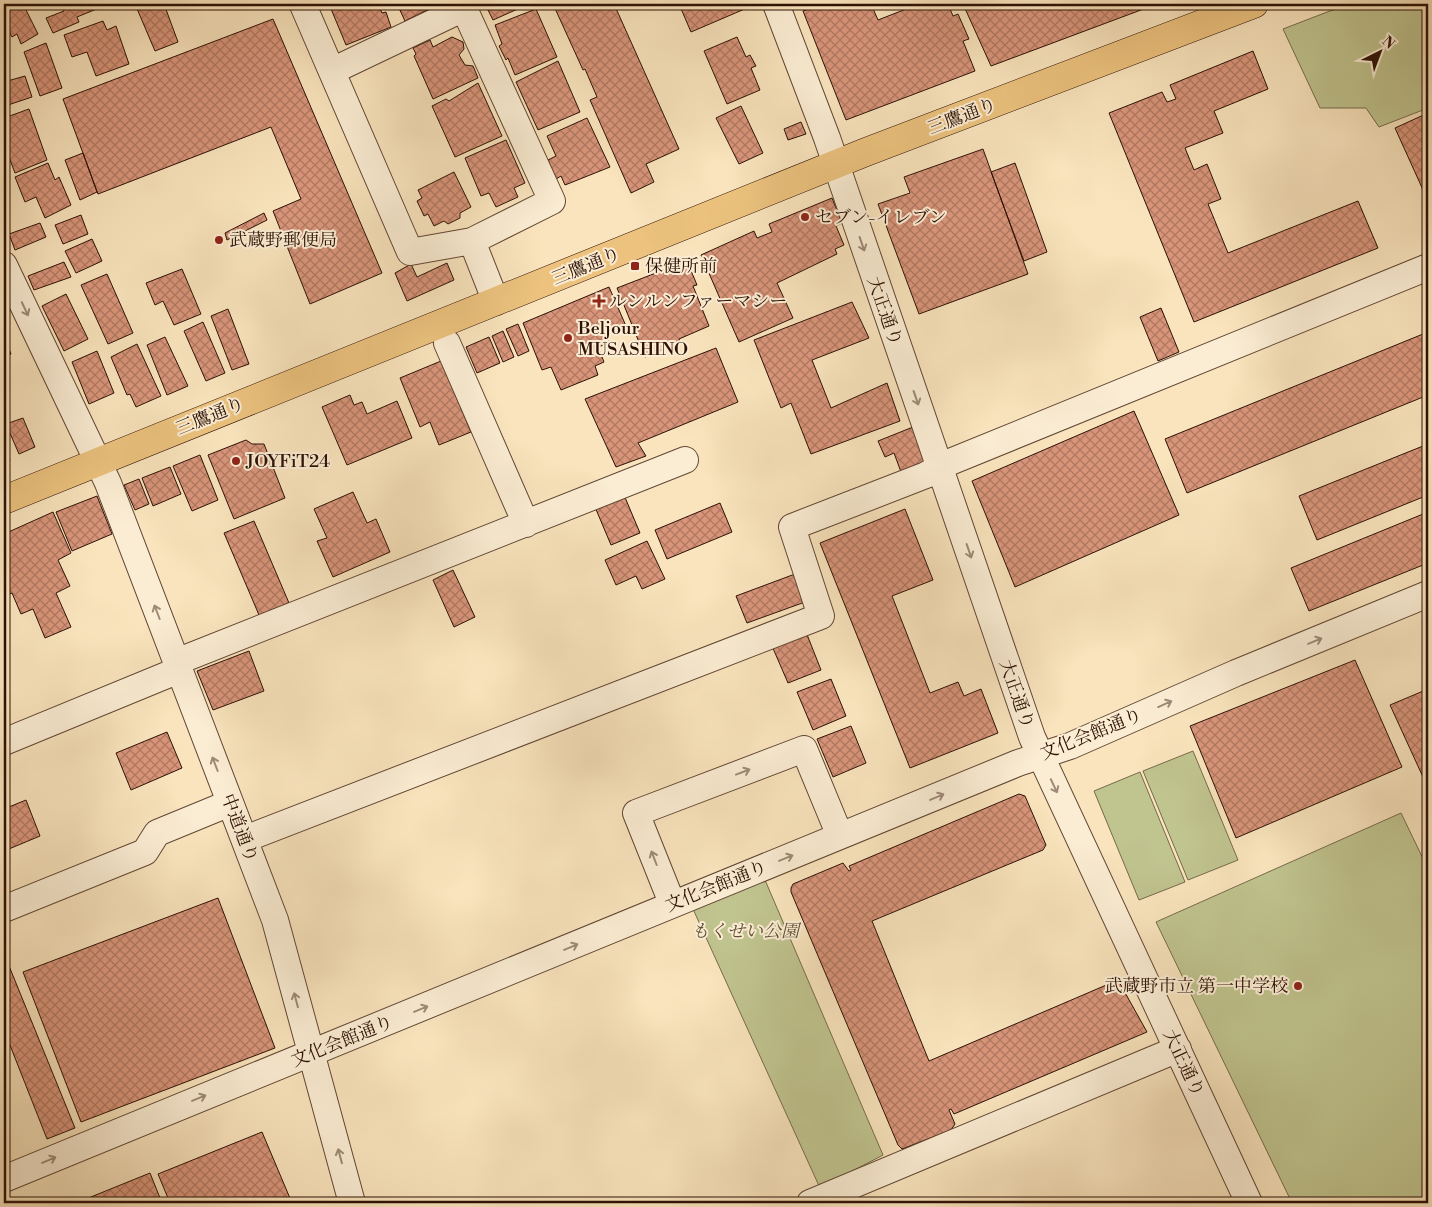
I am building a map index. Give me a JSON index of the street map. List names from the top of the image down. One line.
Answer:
{"streets":{"main road":["三鷹通り"],"street":["大正通り","文化会館通り","中道通り"]},"crossings":[["三鷹通り","大正通り"],["三鷹通り","中道通り"],["大正通り","文化会館通り"],["文化会館通り","中道通り"]],"one_way":["大正通り"],"parks":["もくせい公園"],"places":{"other":["セブン-イレブン","武蔵野郵便局","Beljour MUSASHINO","JOYFiT24","武蔵野市立 第一中学校"],"transit":["保健所前"],"health":["ルンルンファーマシー"]},"north":"top right"}
